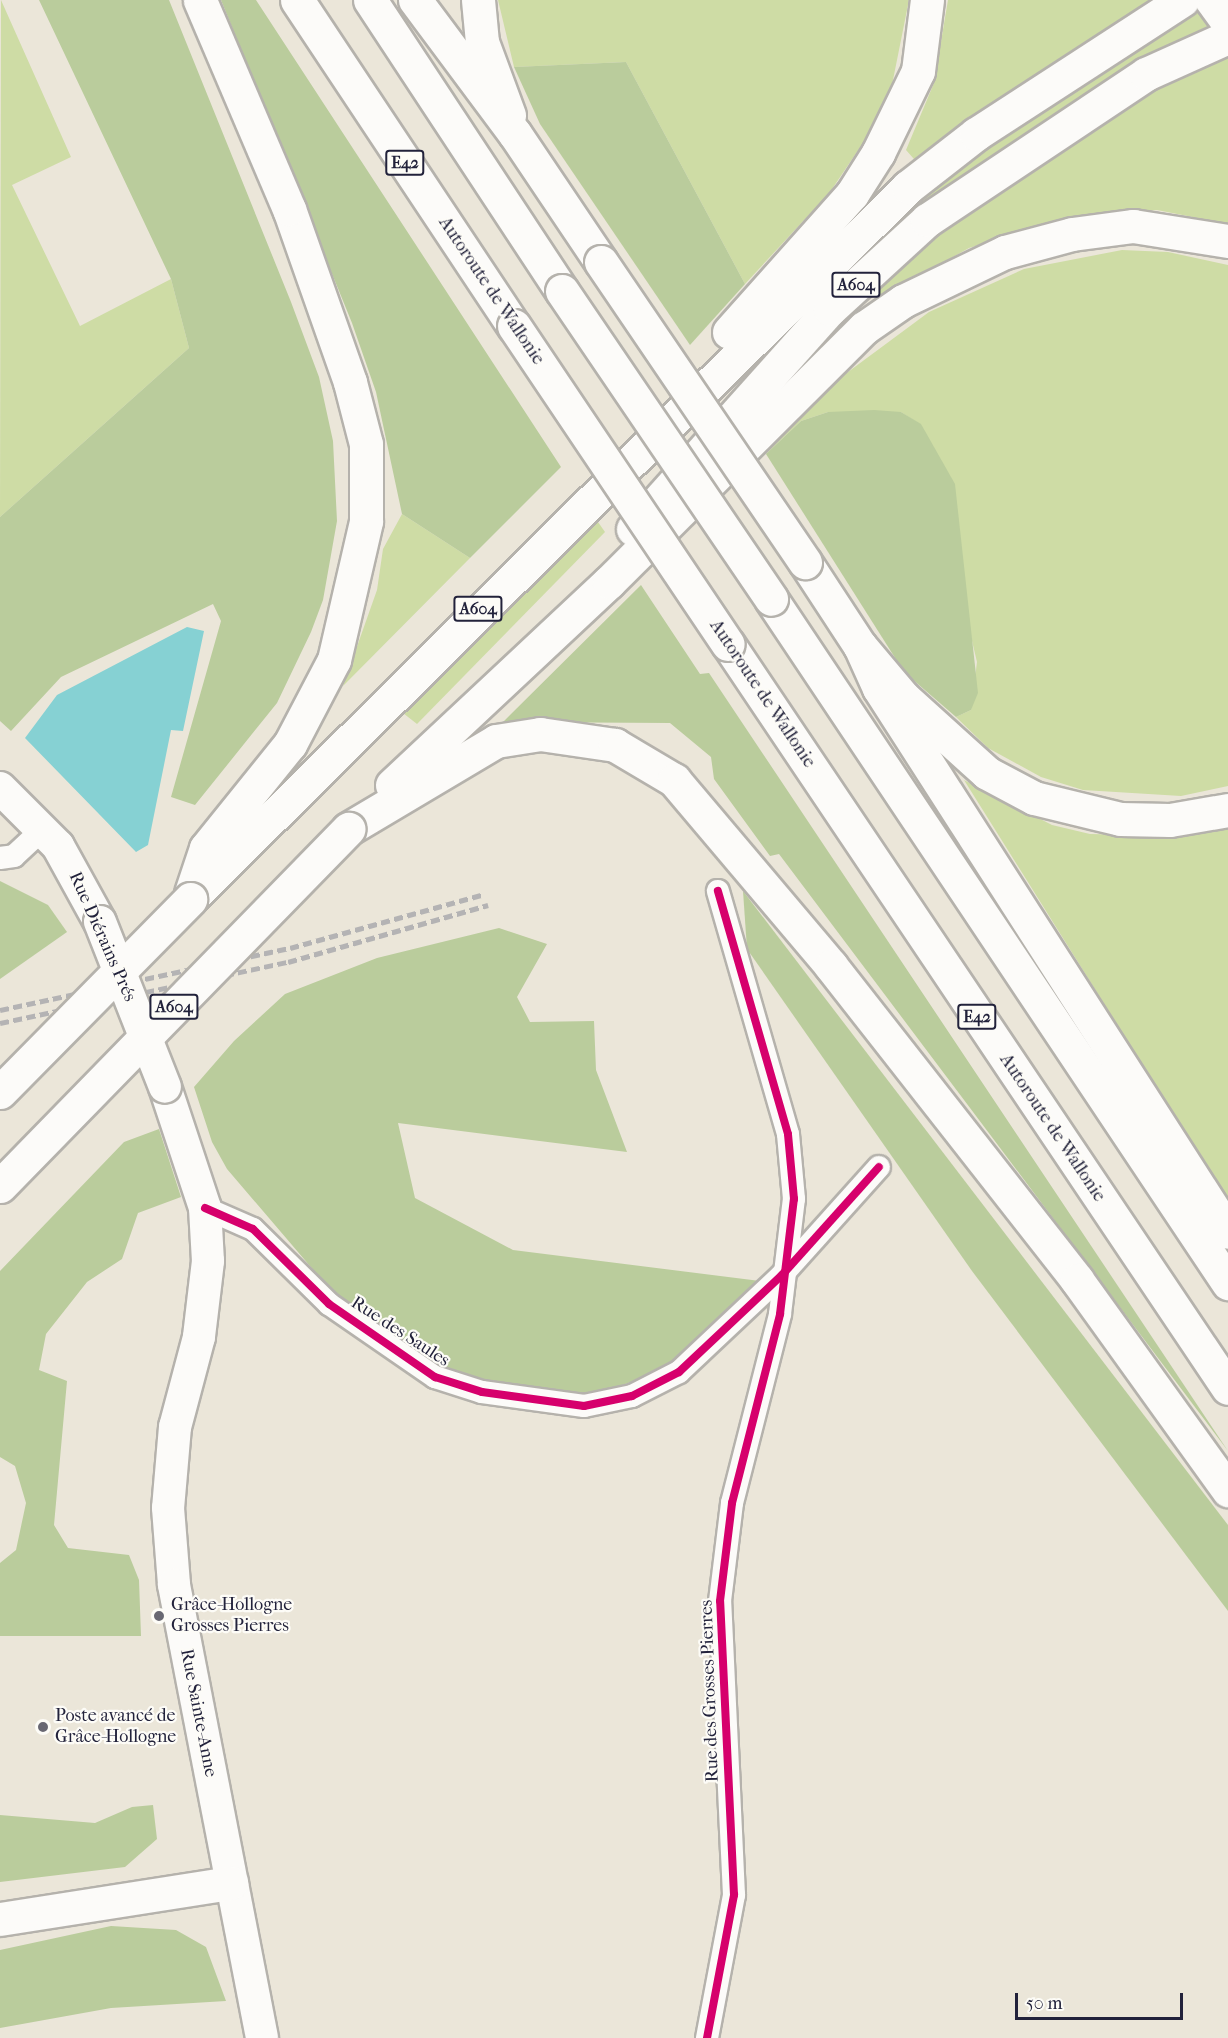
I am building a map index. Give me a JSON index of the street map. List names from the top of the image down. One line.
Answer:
{"streets":{"highway":["E42","A604","Autoroute de Wallonie"],"main road":["Rue Diérains Prés","Rue Sainte-Anne"],"street":["Rue des Saules","Rue des Grosses Pierres"]},"crossings":[["Rue Diérains Prés","Rue des Saules"],["Rue Diérains Prés","Rue Sainte-Anne"],["Rue des Saules","Rue des Grosses Pierres"],["Rue des Saules","Rue Sainte-Anne"]],"places":["Grâce-Hollogne Grosses Pierres","Poste avancé de Grâce-Hollogne"],"scale_bar":"50 m"}
